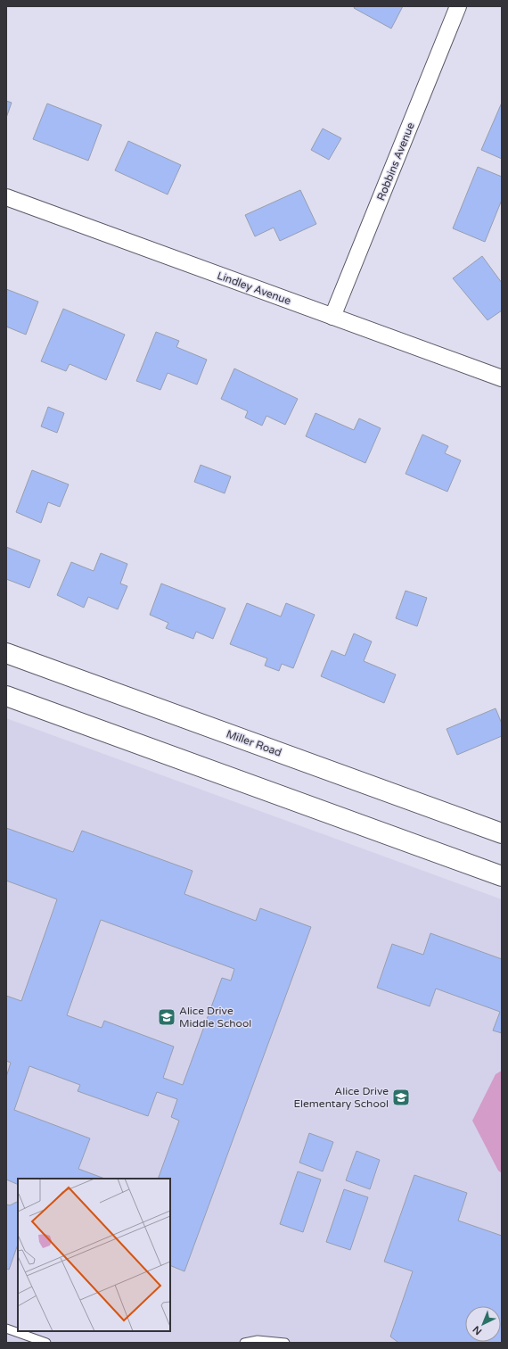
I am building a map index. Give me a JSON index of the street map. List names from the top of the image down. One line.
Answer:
{"streets":{"street":["Robbins Avenue","Lindley Avenue","Miller Road"]},"crossings":[["Robbins Avenue","Lindley Avenue"]],"places":{"school or university":["Alice Drive Middle School","Alice Drive Elementary School"]},"north":"bottom left"}
